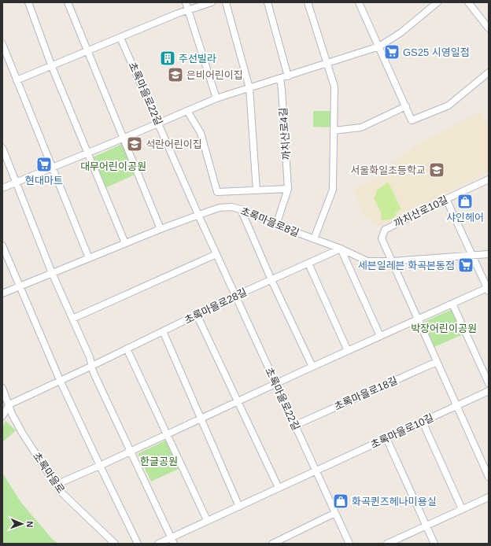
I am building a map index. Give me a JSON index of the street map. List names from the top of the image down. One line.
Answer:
{"streets":{"street":["초록마을로22길","까치산로4길","까치산로10길","초록마을로8길","초록마을로28길","초록마을로18길","초록마을로10길","초록마을로"]},"crossings":[["초록마을로22길","초록마을로8길"],["초록마을로22길","초록마을로28길"],["초록마을로22길","초록마을로18길"],["초록마을로22길","초록마을로10길"],["까치산로4길","초록마을로8길"],["까치산로10길","초록마을로8길"],["초록마을로8길","초록마을로28길"],["초록마을로28길","초록마을로"]],"parks":["대무어린이공원","박장어린이공원","한글공원"],"places":{"supermarket":["GS25 시영일점","현대마트","세븐일레븐 화곡본동점"],"building":["주선빌라"],"school or university":["은비어린이집","석란어린이집","서울화일초등학교"],"shop":["샤인헤어","화곡퀸즈헤나미용실"]},"north":"right"}
